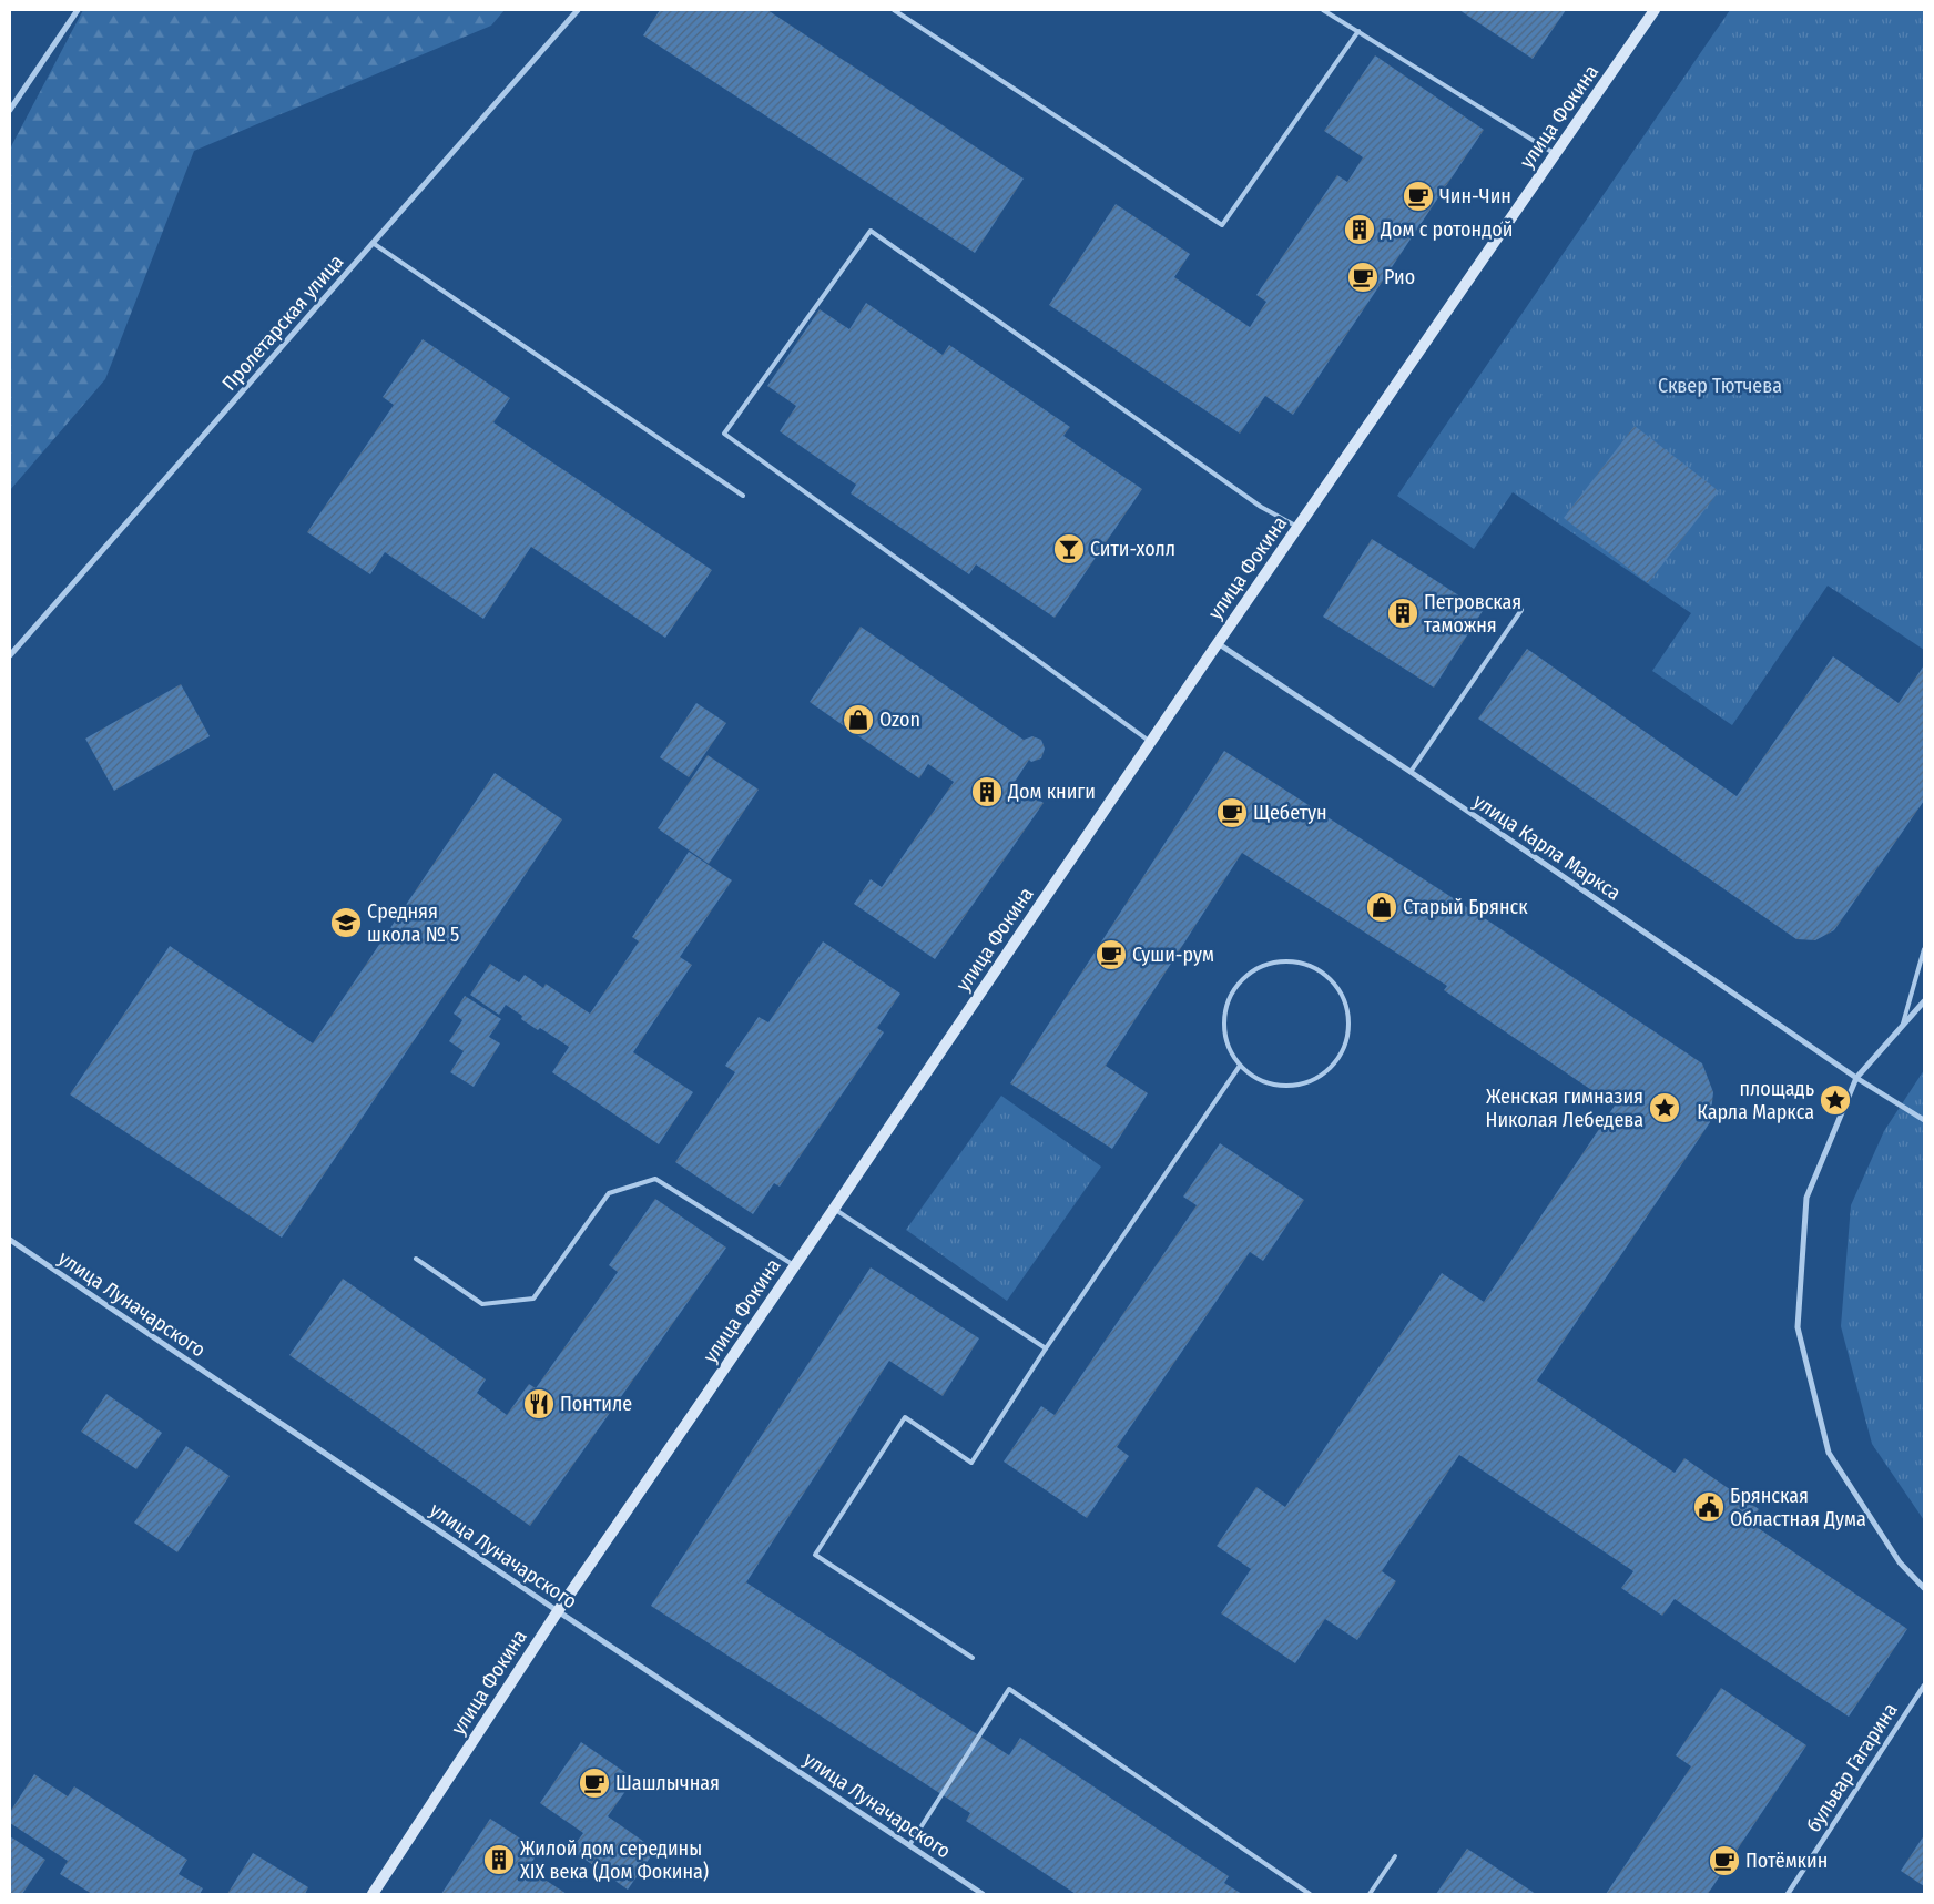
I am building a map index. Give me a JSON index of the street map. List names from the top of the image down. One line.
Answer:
{"streets":{"main road":["улица Фокина"],"street":["Пролетарская улица","улица Карла Маркса","улица Луначарского","бульвар Гагарина"]},"crossings":[["улица Фокина","улица Карла Маркса"],["улица Фокина","улица Луначарского"]],"parks":["Сквер Тютчева"],"places":{"cafe":["Чин-Чин","Рио","Щебетун","Суши-рум","Шашлычная","Потёмкин"],"building":["Дом с ротондой","Петровская таможня","Дом книги","Жилой дом середины XIX века (Дом Фокина)"],"bar":["Сити-холл"],"shop":["Ozon","Старый Брянск"],"school or university":["Средняя школа № 5"],"place":["площадь Карла Маркса","Женская гимназия Николая Лебедева"],"restaurant":["Понтиле"],"public building":["Брянская Областная Дума"]}}
